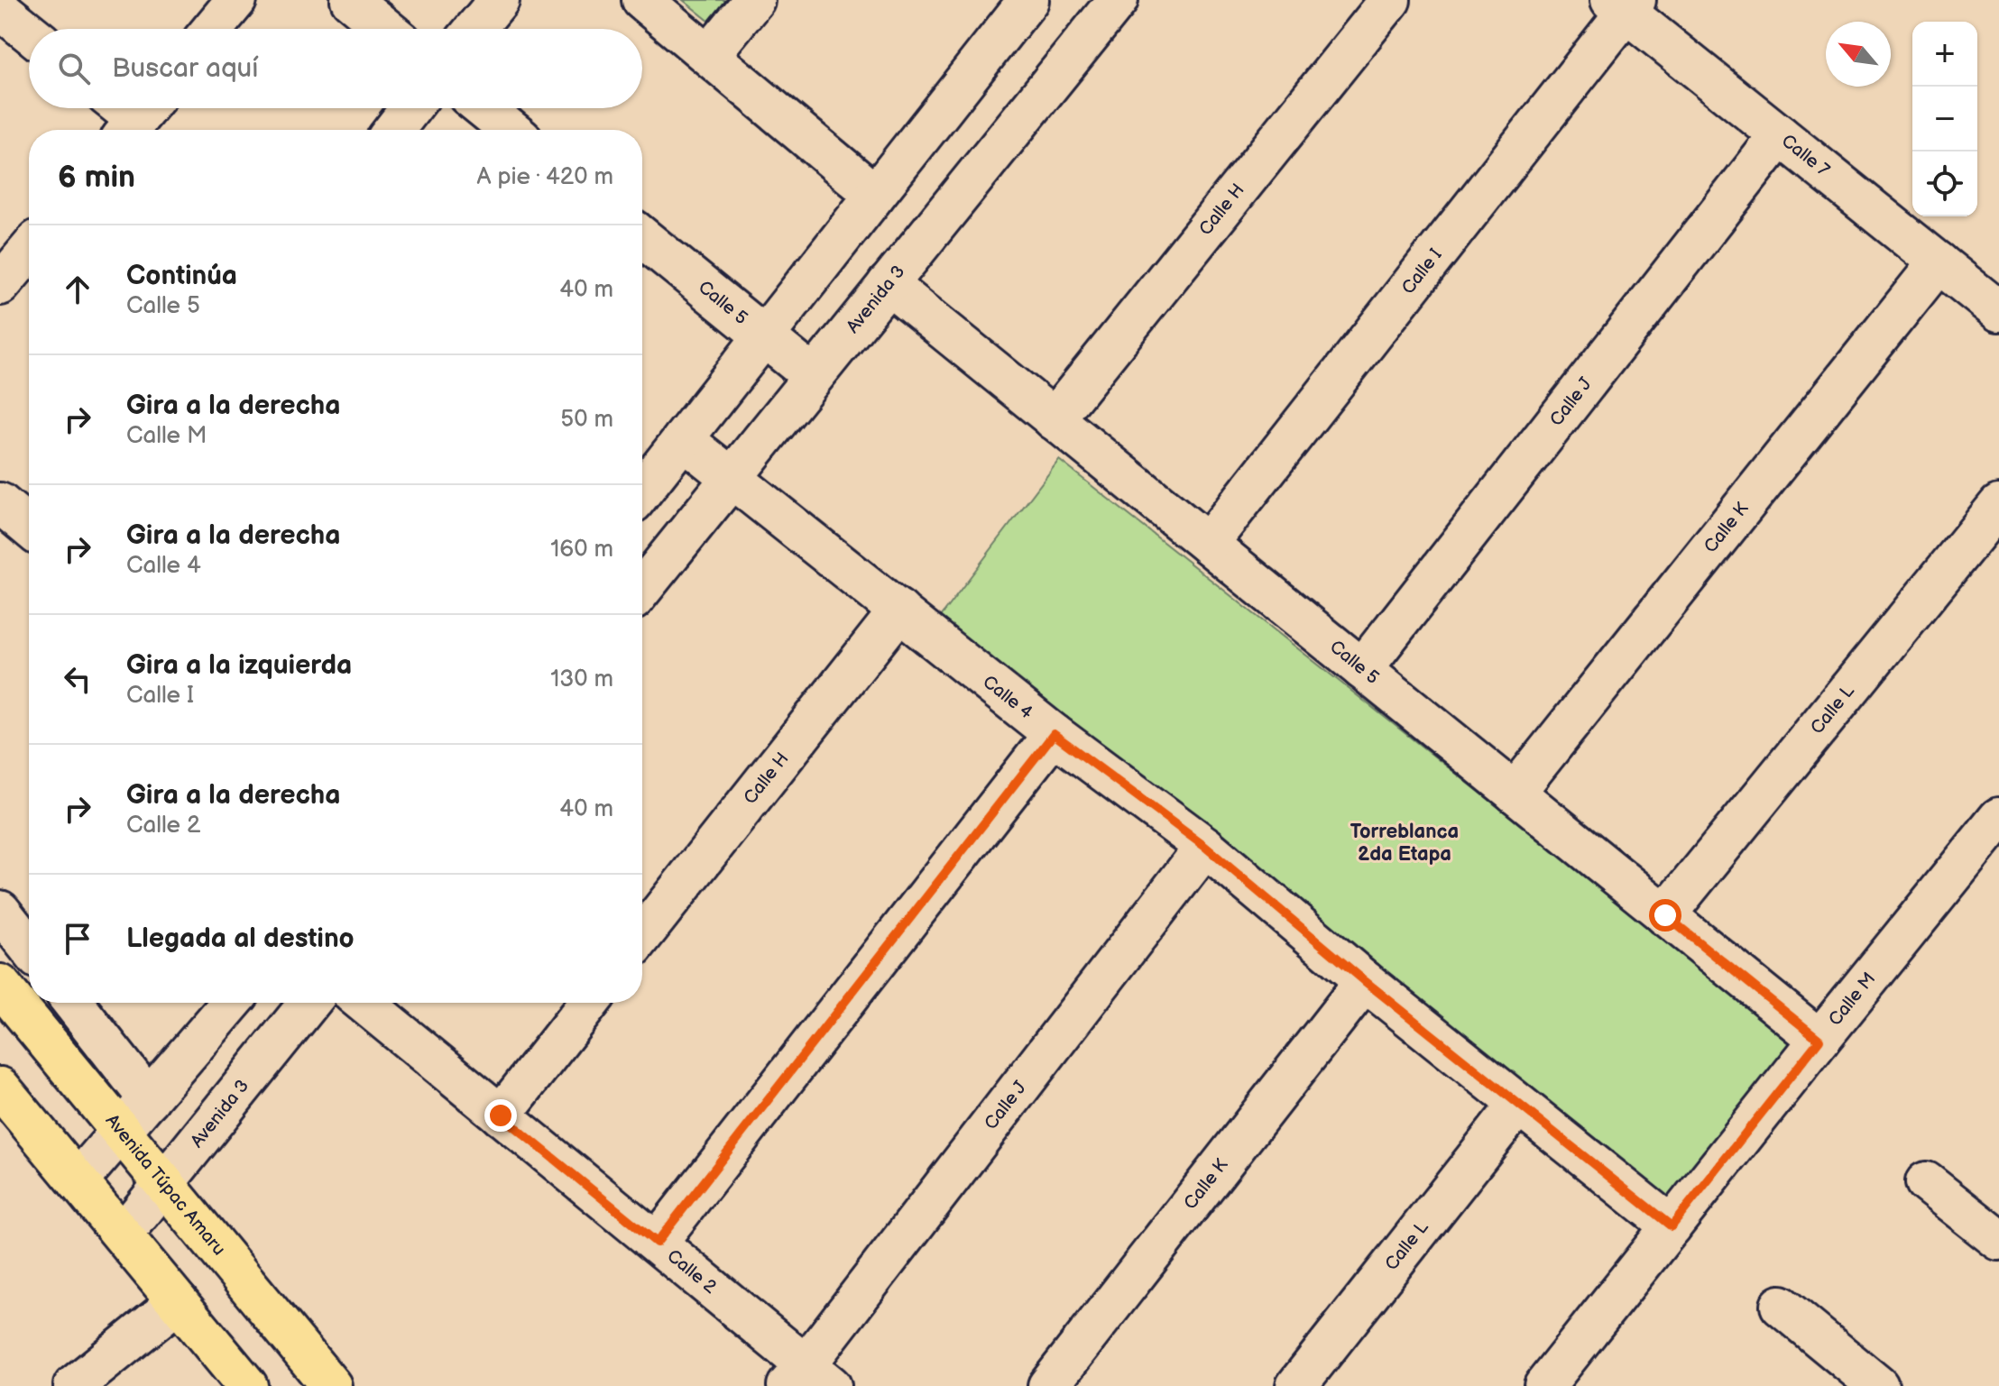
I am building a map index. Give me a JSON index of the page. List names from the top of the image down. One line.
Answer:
{"streets":{"highway":["Avenida Túpac Amaru"],"street":["Calle 7","Calle H","Calle I","Avenida 3","Calle 5","Calle J","Calle K","Calle 4","Calle L","Calle M","Calle 2"]},"crossings":[["Calle 7","Calle I"],["Calle 7","Calle J"],["Calle 7","Calle K"],["Calle H","Calle 5"],["Calle H","Calle 4"],["Calle I","Calle 5"],["Avenida 3","Calle 5"],["Avenida 3","Calle 4"],["Avenida 3","Avenida Túpac Amaru"],["Calle 5","Calle J"],["Calle 5","Calle K"],["Calle 5","Calle L"],["Calle 5","Calle M"],["Calle J","Calle 4"],["Calle J","Calle 2"],["Calle K","Calle 4"],["Calle 4","Calle L"],["Calle 4","Calle M"]],"districts":["Torreblanca 2da Etapa"],"north":"top left","page":{"map_buttons":["+","−"],"search":"Buscar aquí","heading":["6 min","A pie · 420 m"],"list":[["Continúa","Calle 5","40 m"],["Gira a la derecha","Calle M","50 m"],["Gira a la derecha","Calle 4","160 m"],["Gira a la izquierda","Calle I","130 m"],["Gira a la derecha","Calle 2","40 m"],"Llegada al destino"]}}
